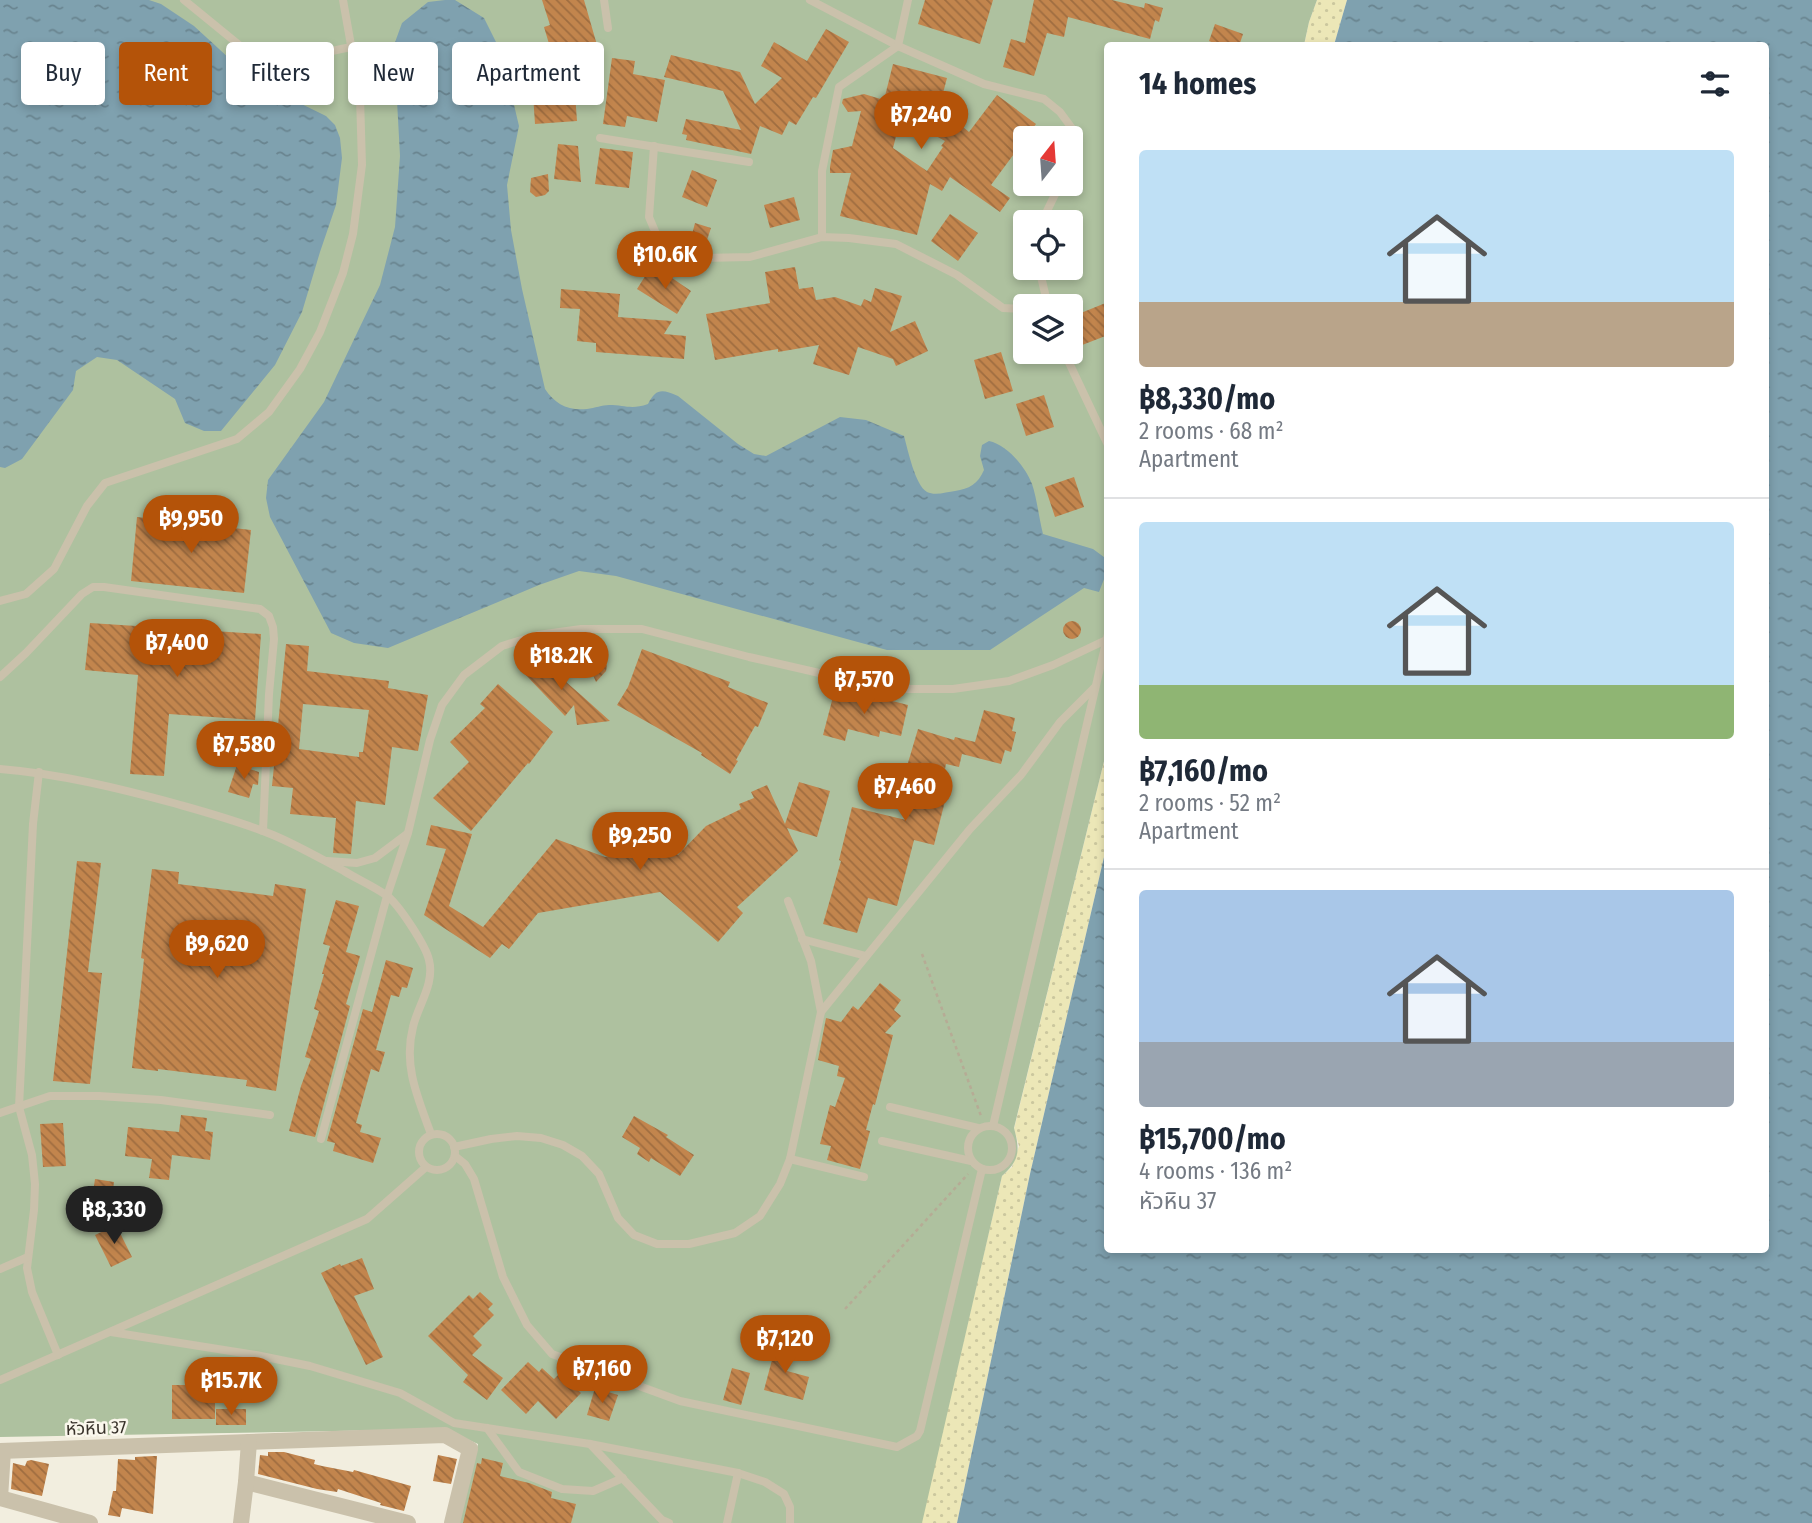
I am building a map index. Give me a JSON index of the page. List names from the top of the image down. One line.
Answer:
{"streets":{"street":["หัวหิน 37"]},"north":"top","page":{"chip":["Buy","Rent","Filters","New","Apartment"],"heading":"14 homes","price":["฿7,240","฿10.6K","฿9,950","฿7,400","฿18.2K","฿7,570","฿7,580","฿7,460","฿9,250","฿9,620","฿8,330","฿7,120","฿7,160","฿15.7K"],"list":[{"name":"฿8,330/mo","note":"2 rooms · 68 m² · Apartment"},{"name":"฿7,160/mo","note":"2 rooms · 52 m² · Apartment"},{"name":"฿15,700/mo","note":"4 rooms · 136 m² · หัวหิน 37"}]}}
